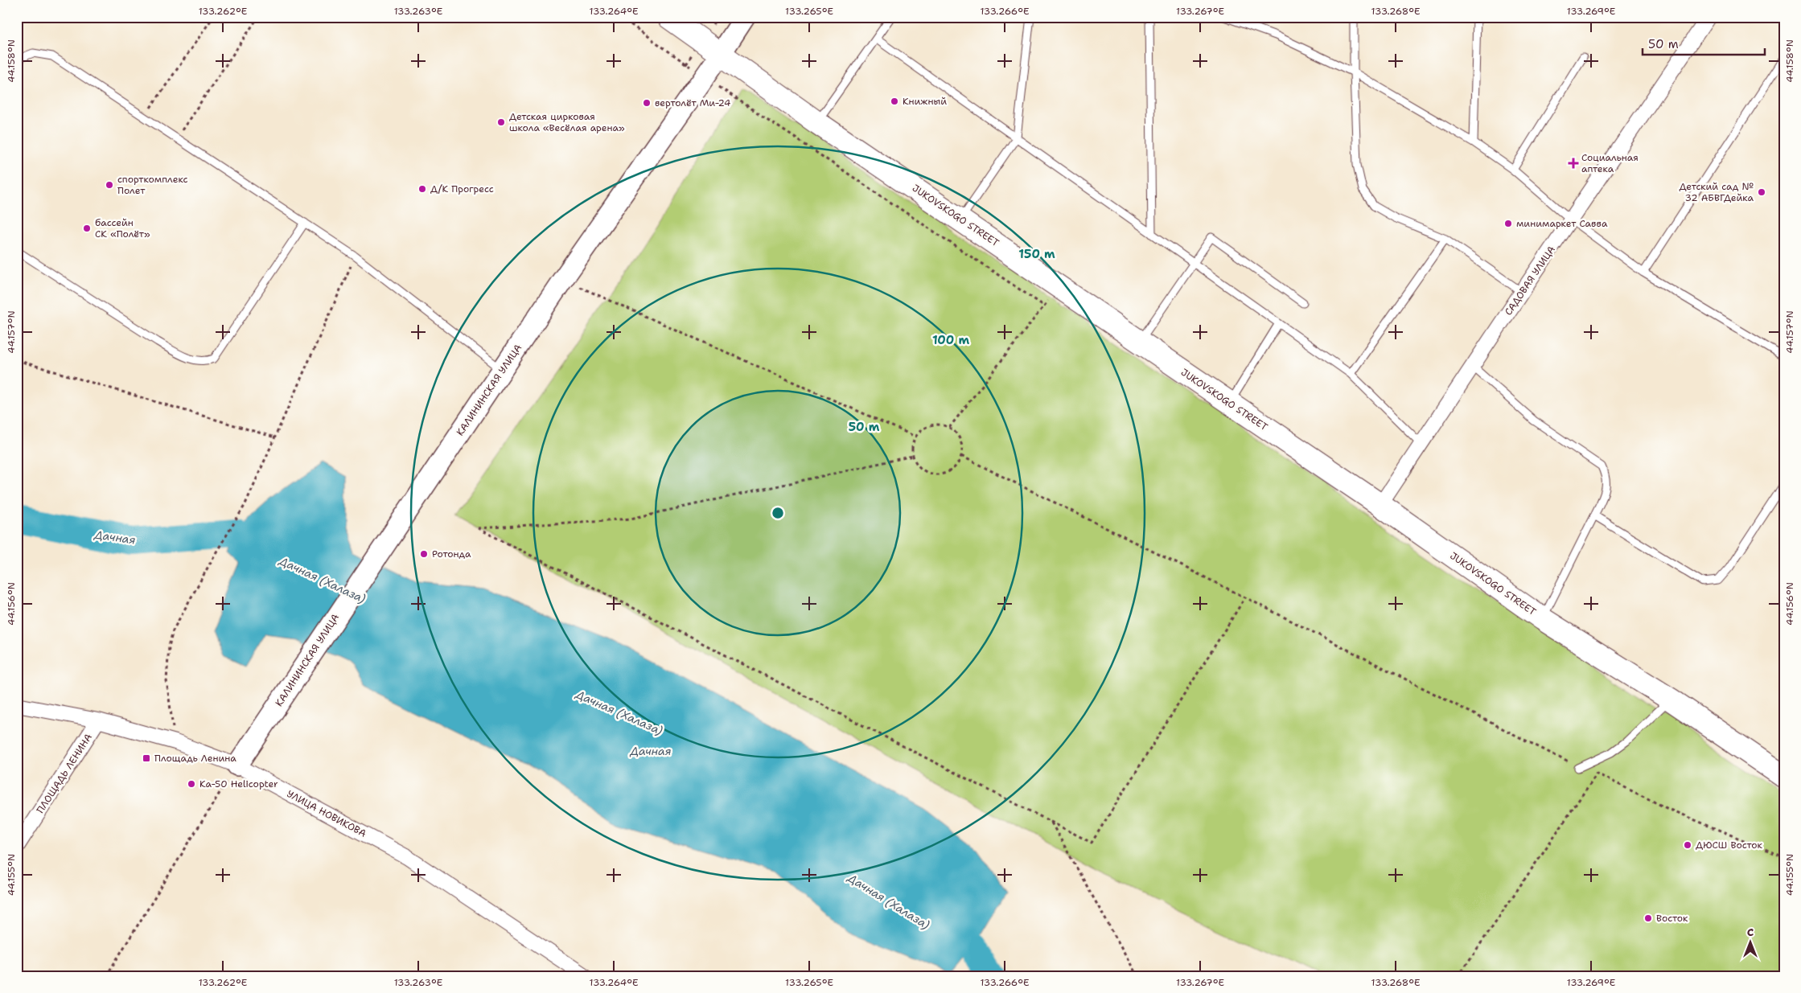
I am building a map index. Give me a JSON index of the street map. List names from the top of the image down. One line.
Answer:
{"streets":{"main road":["JUKOVSKOGO STREET"],"street":["САДОВАЯ УЛИЦА","КАЛИНИНСКАЯ УЛИЦА","ПЛОЩАДЬ ЛЕНИНА","УЛИЦА НОВИКОВА"]},"crossings":[["JUKOVSKOGO STREET","САДОВАЯ УЛИЦА"],["JUKOVSKOGO STREET","КАЛИНИНСКАЯ УЛИЦА"],["КАЛИНИНСКАЯ УЛИЦА","УЛИЦА НОВИКОВА"],["ПЛОЩАДЬ ЛЕНИНА","УЛИЦА НОВИКОВА"]],"water":["Дачная","Дачная (Халаза)"],"places":{"other":["Книжный","вертолёт Ми-24","Детская цирковая школа «Весёлая арена»","спорткомплекс Полет","Д/К Прогресс","Детский сад № 32 АБВГДейка","минимаркет Савва","бассейн СК «Полёт»","Ротонда","Ka-50 Helicopter","ДЮСШ Восток","Восток"],"health":["Социальная аптека"],"transit":["Площадь Ленина"]},"scale_bar":"50 m","north":"top","coordinates":["133.262°E","133.263°E","133.264°E","133.265°E","133.266°E","133.267°E","133.268°E","133.269°E","44.158°N","44.157°N","44.156°N","44.155°N"],"rings":["150 m","100 m","50 m"]}
